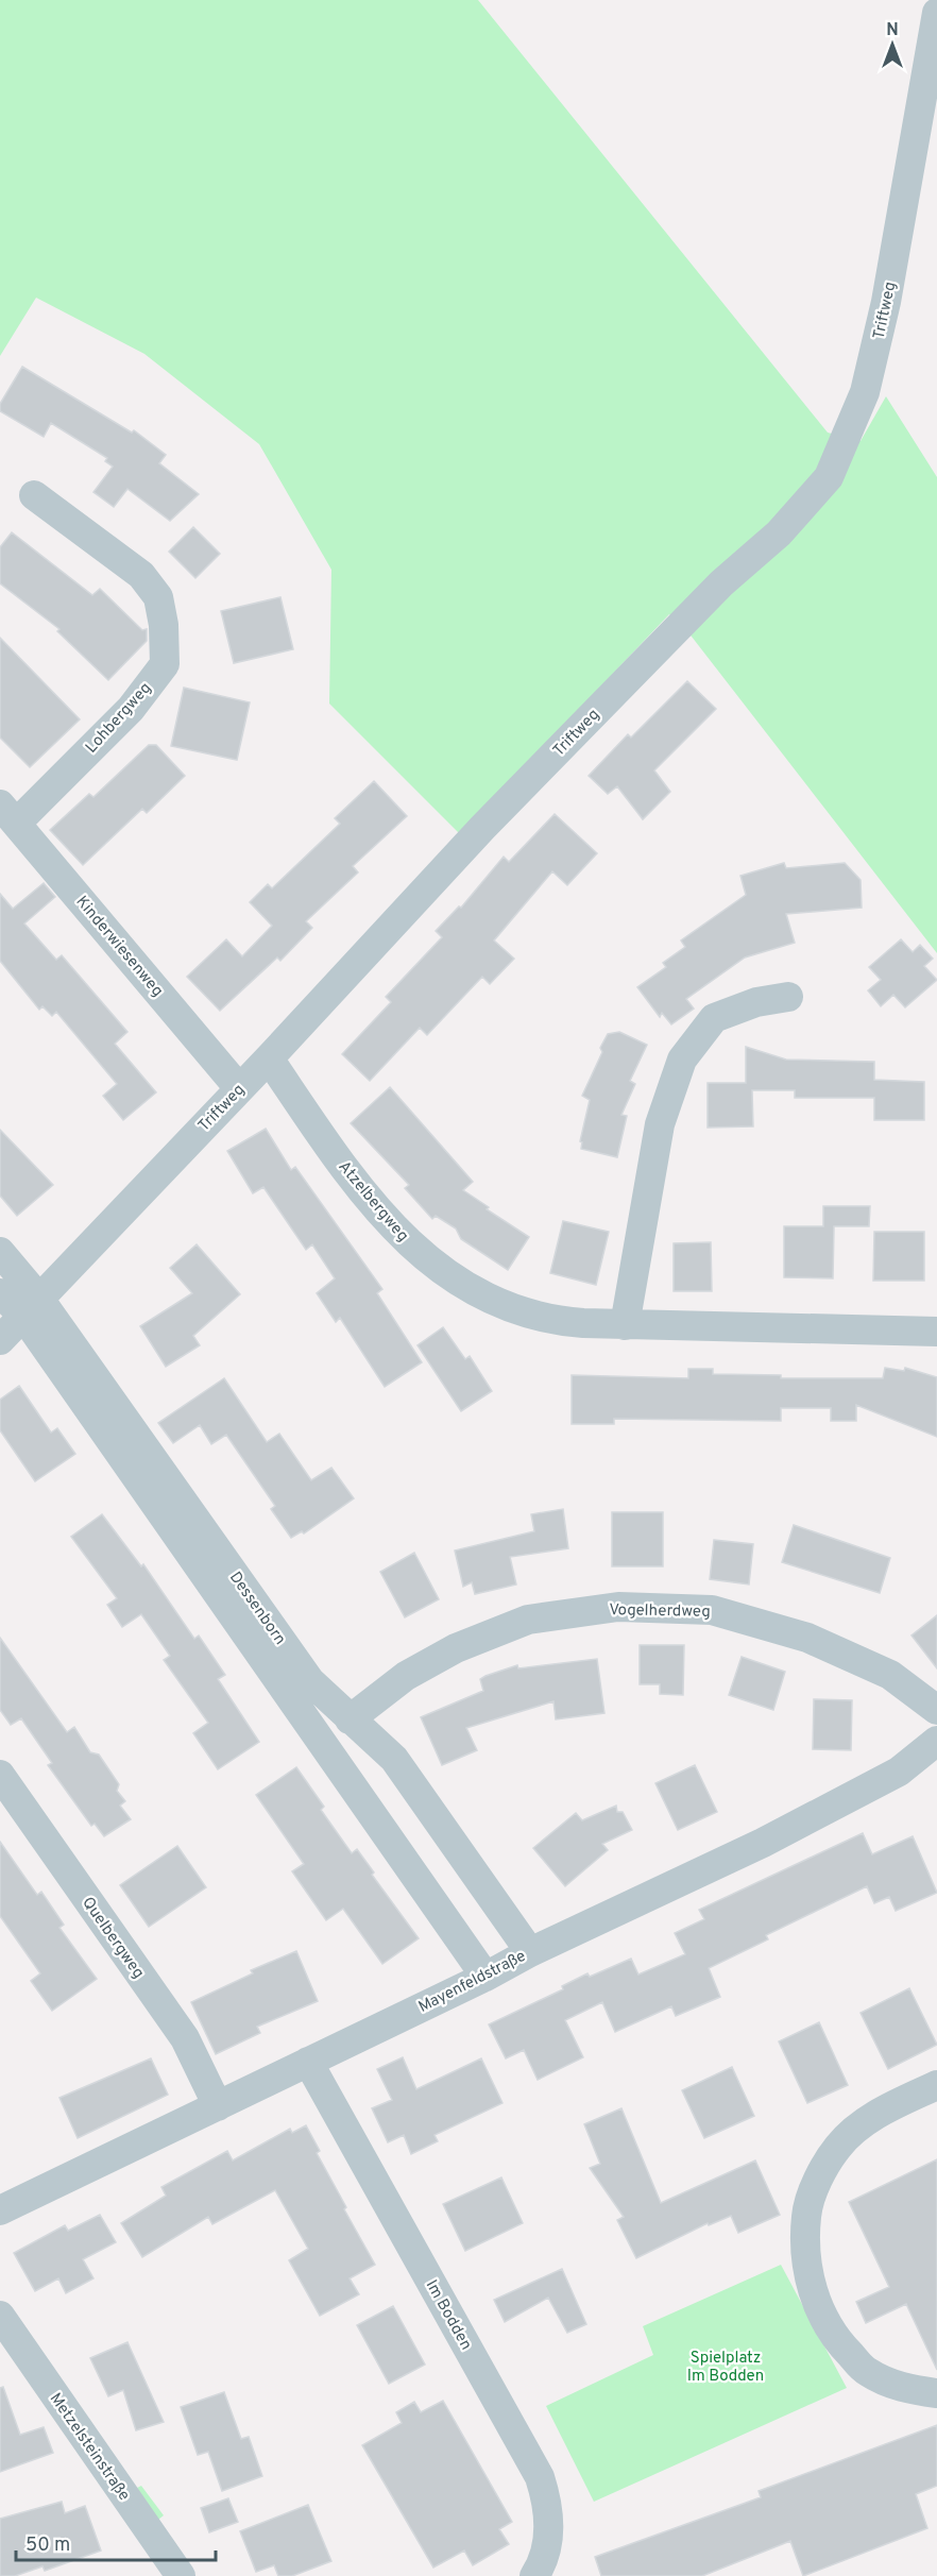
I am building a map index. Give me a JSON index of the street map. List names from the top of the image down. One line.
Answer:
{"streets":{"street":["Triftweg","Lohbergweg","Kinderwiesenweg","Atzelbergweg","Dessenborn","Vogelherdweg","Quelbergweg","Mayenfeldstraße","Im Bodden","Metzelsteinstraße"]},"crossings":[["Triftweg","Kinderwiesenweg"],["Triftweg","Atzelbergweg"],["Triftweg","Dessenborn"],["Lohbergweg","Kinderwiesenweg"],["Dessenborn","Vogelherdweg"],["Dessenborn","Mayenfeldstraße"],["Quelbergweg","Mayenfeldstraße"],["Mayenfeldstraße","Im Bodden"]],"parks":["Spielplatz Im Bodden"],"scale_bar":"50 m","north":"top"}
